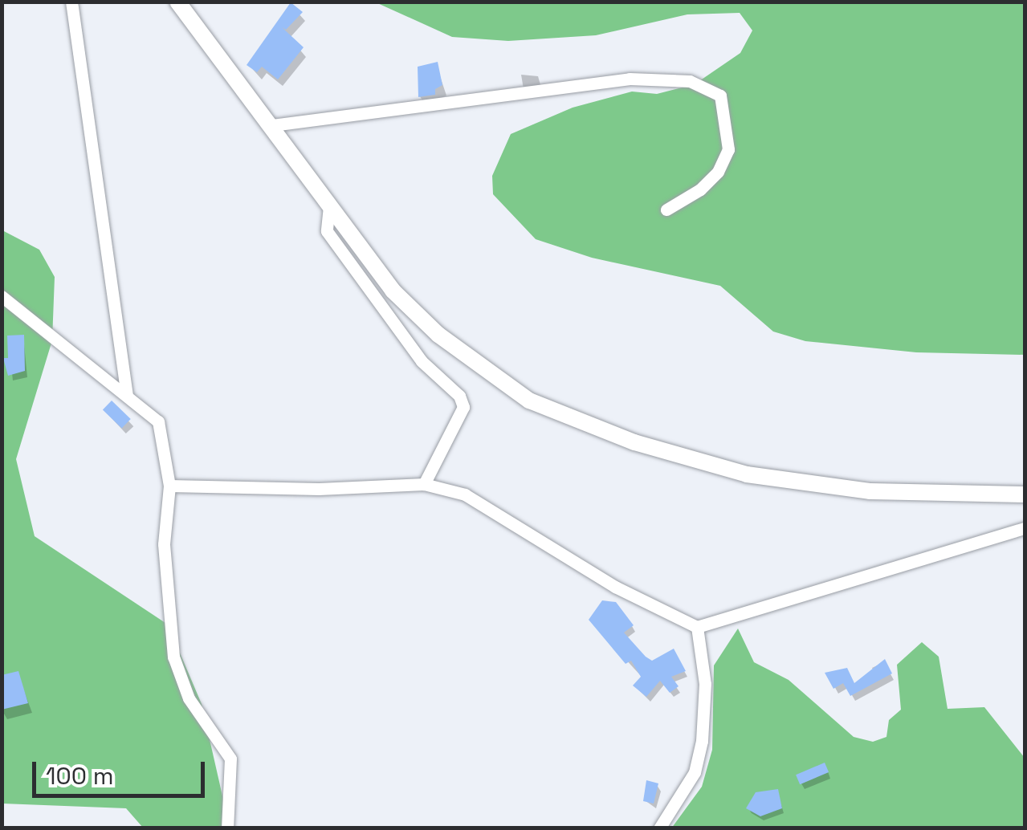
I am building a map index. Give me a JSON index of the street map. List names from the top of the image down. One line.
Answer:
{"scale_bar":"100 m"}
